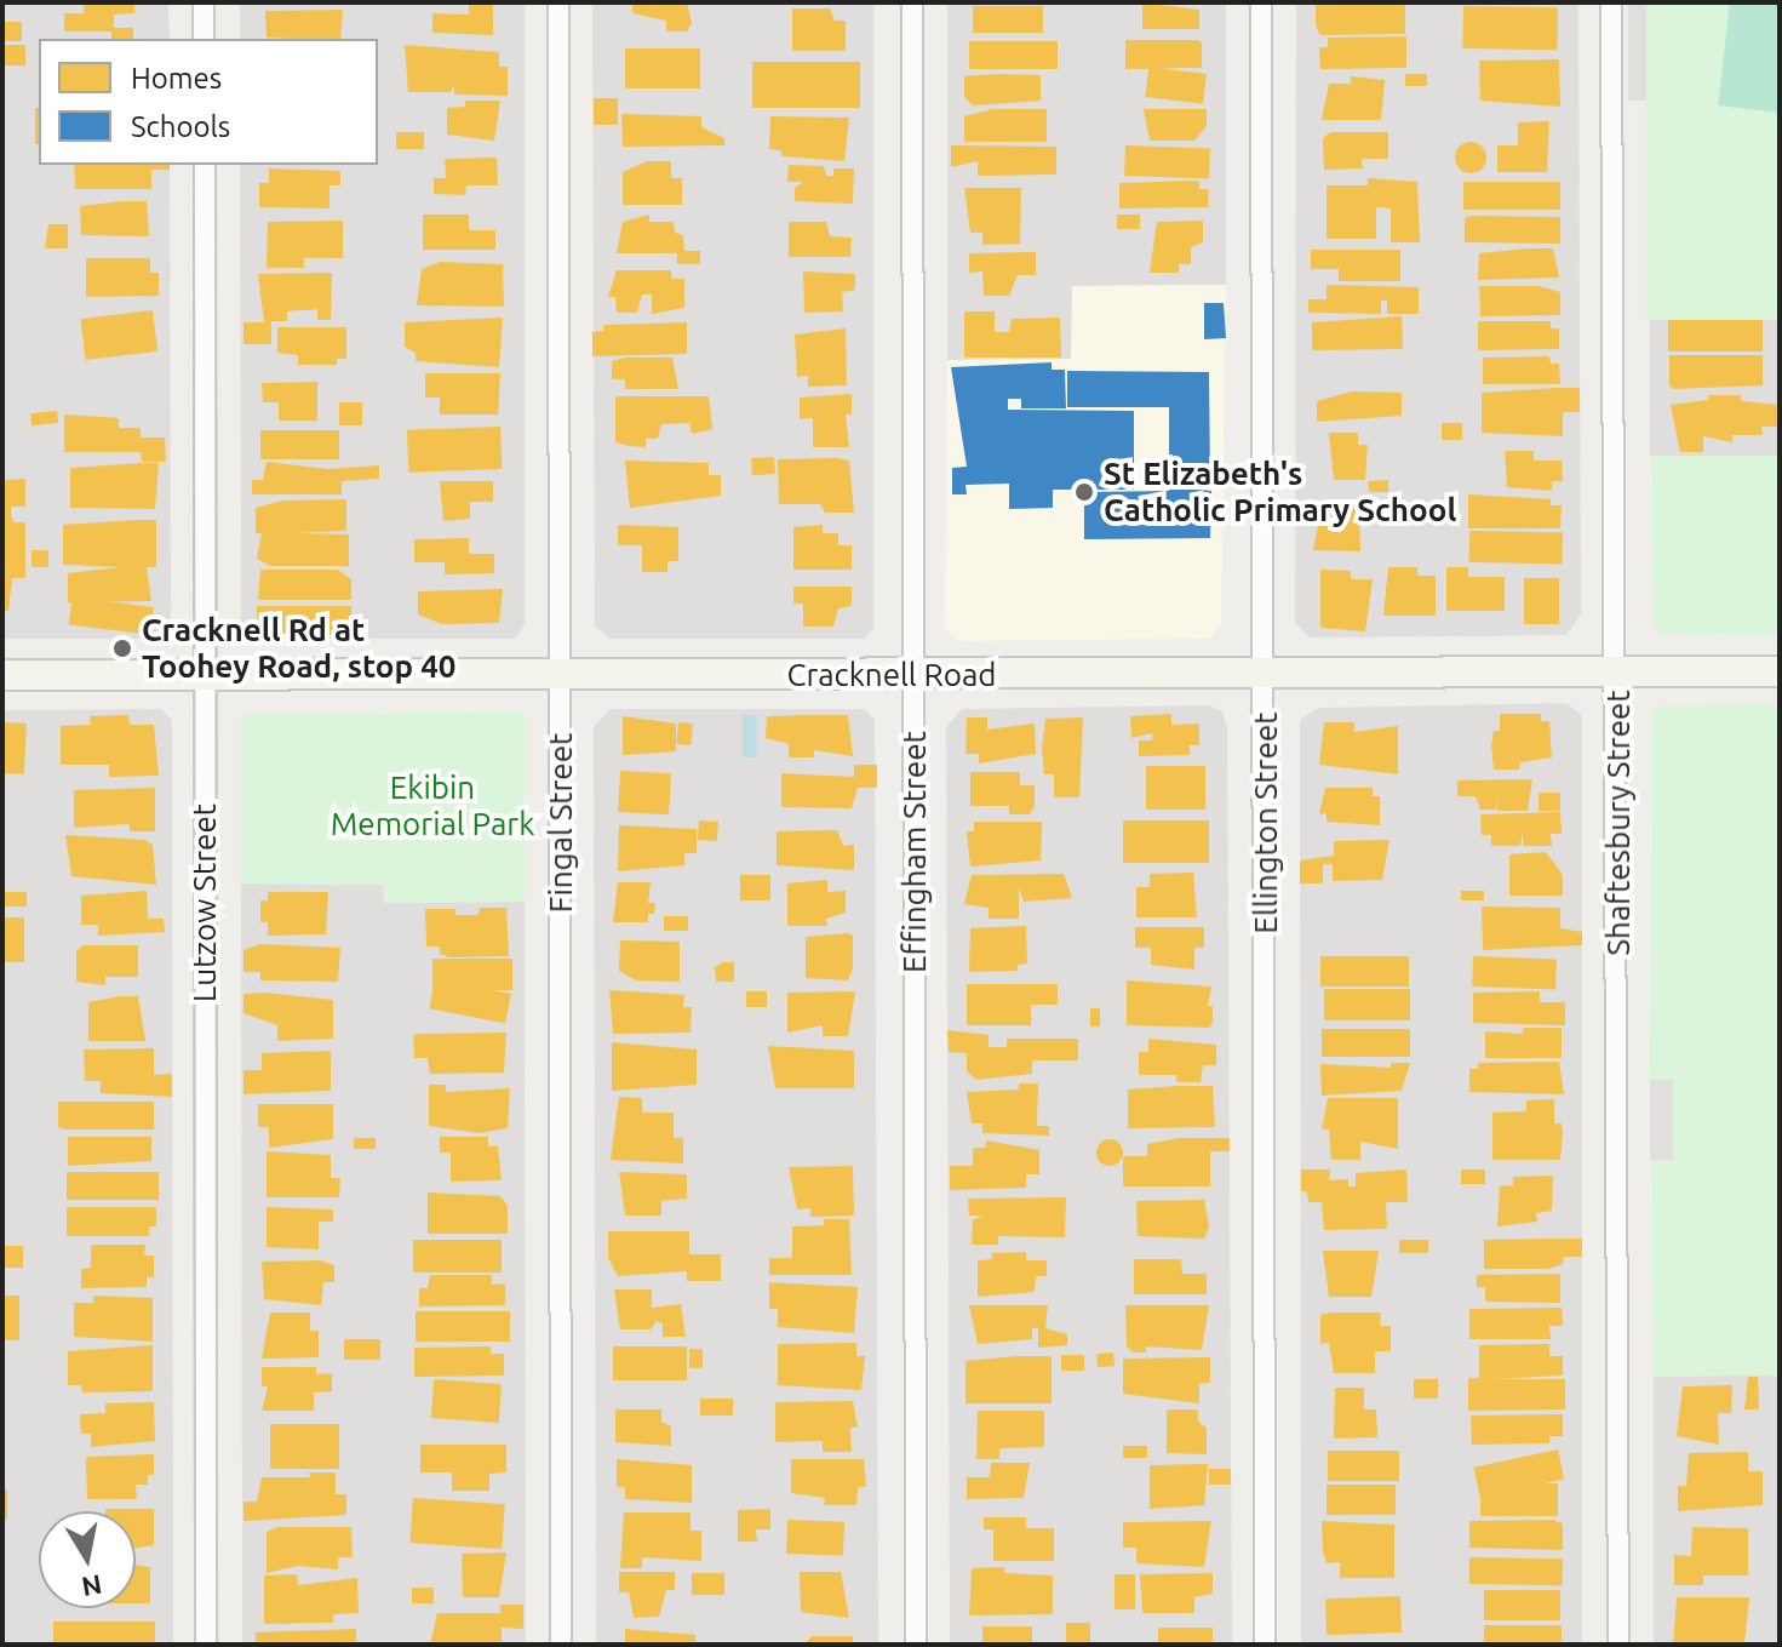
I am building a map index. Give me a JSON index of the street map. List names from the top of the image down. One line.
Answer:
{"streets":{"street":["Cracknell Road","Fingal Street","Ellington Street","Shaftesbury Street","Effingham Street","Lutzow Street"]},"crossings":[["Cracknell Road","Fingal Street"],["Cracknell Road","Ellington Street"],["Cracknell Road","Shaftesbury Street"],["Cracknell Road","Effingham Street"],["Cracknell Road","Lutzow Street"]],"parks":["Ekibin Memorial Park"],"places":["St Elizabeth's Catholic Primary School","Cracknell Rd at Toohey Road, stop 40"],"legend":["Homes","Schools"],"north":"bottom"}
